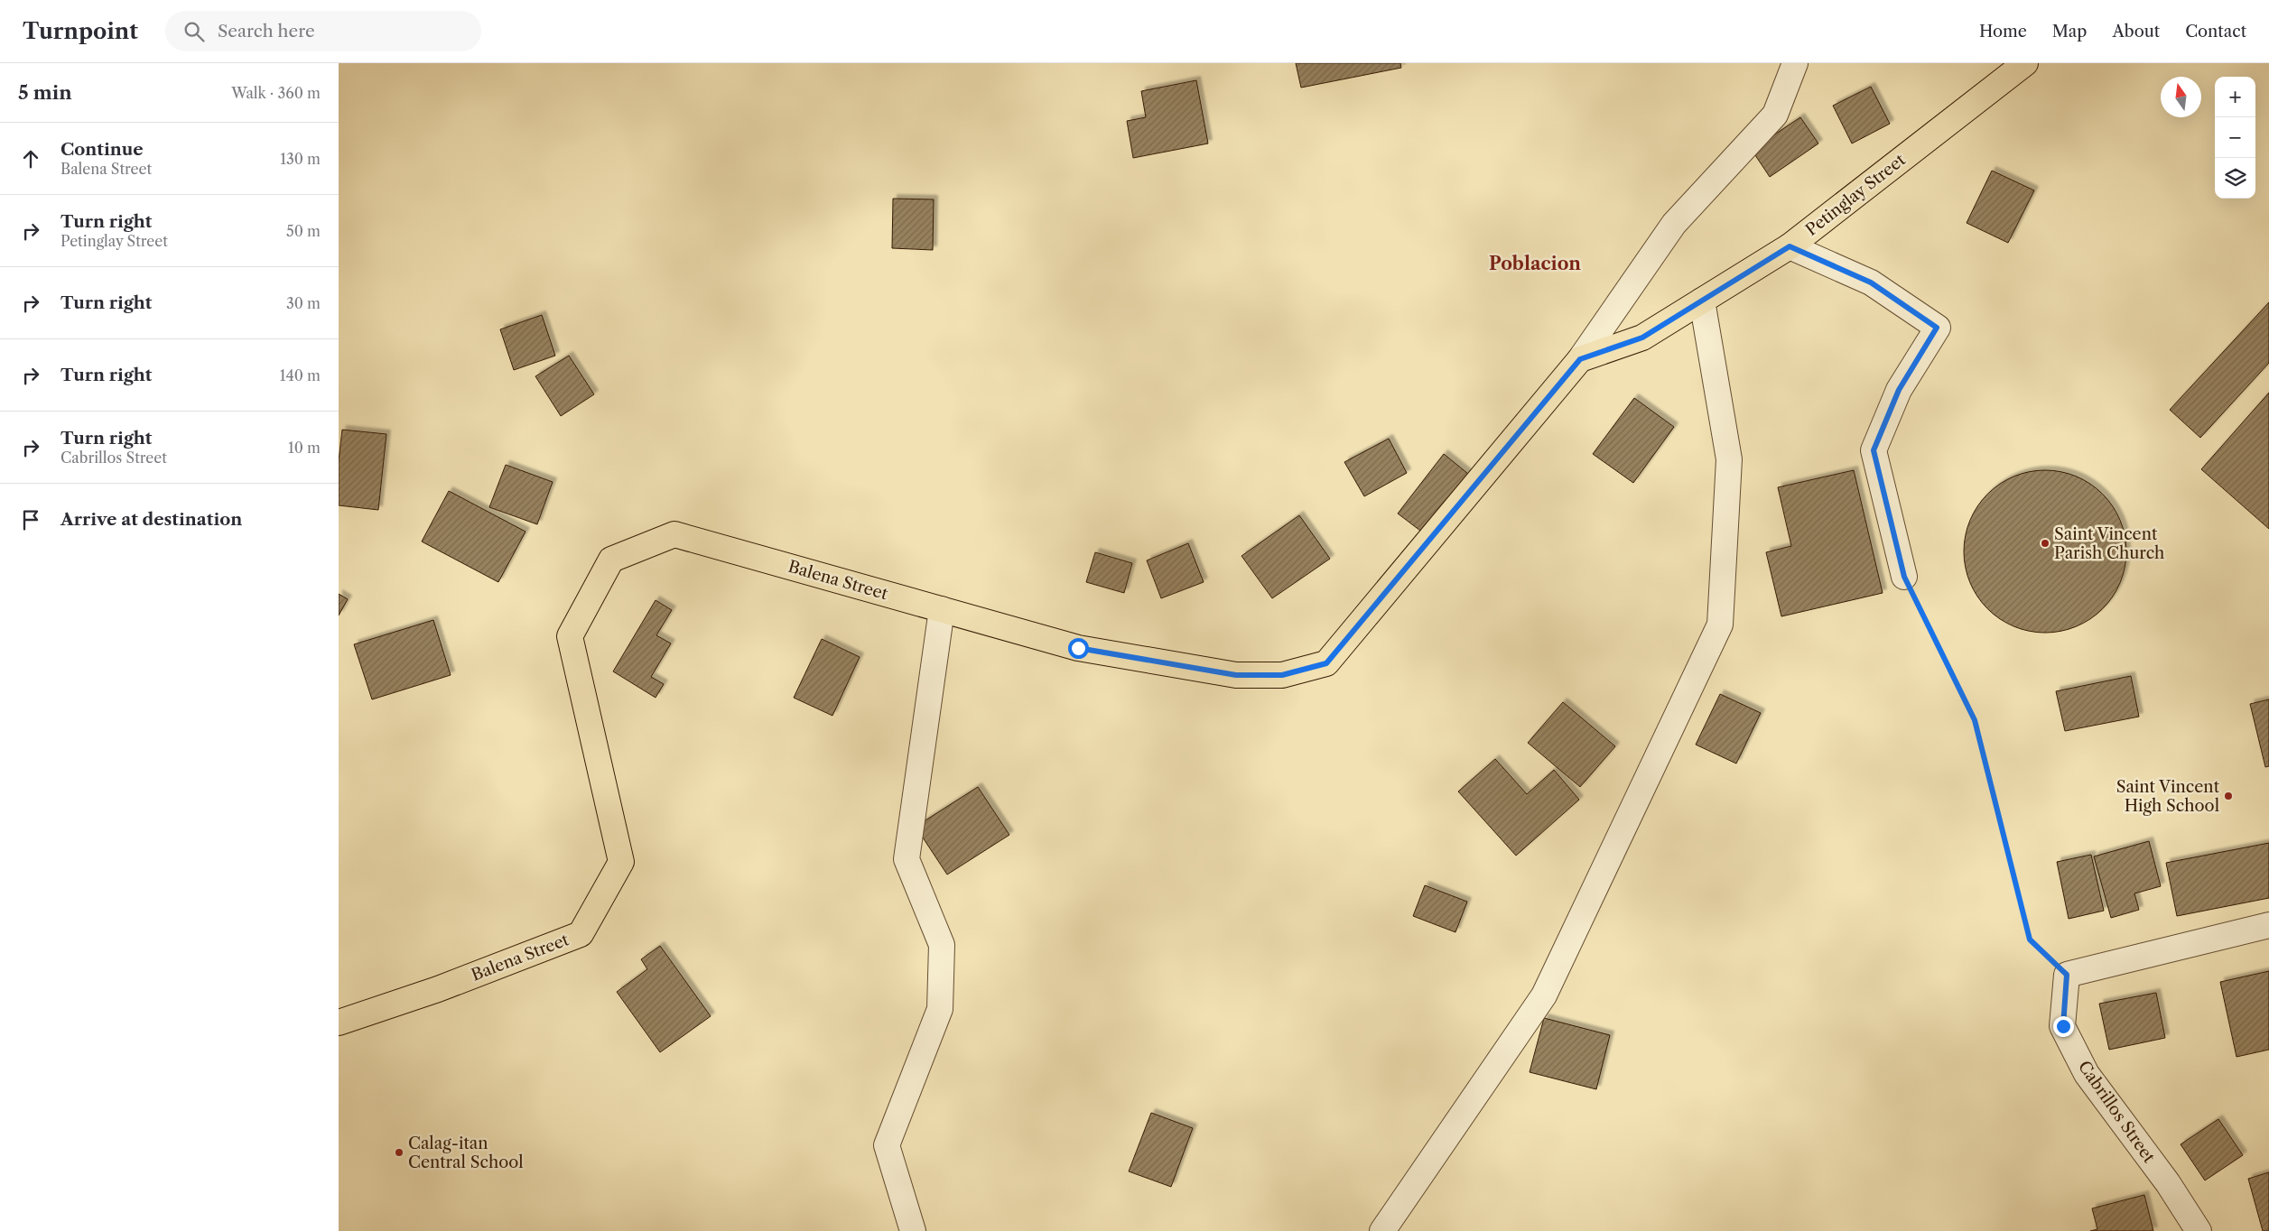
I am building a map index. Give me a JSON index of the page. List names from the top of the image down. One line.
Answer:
{"streets":{"main road":["Petinglay Street","Balena Street"],"street":["Cabrillos Street"]},"crossings":[["Petinglay Street","Balena Street"]],"districts":["Poblacion"],"places":["Saint Vincent Parish Church","Saint Vincent High School","Calag-itan Central School"],"north":"top","page":{"header":"Turnpoint","search":"Search here","nav":["Home","Map","About","Contact"],"heading":["5 min","Walk · 360 m"],"map_buttons":["+","−"],"list":[["Continue","Balena Street","130 m"],["Turn right","Petinglay Street","50 m"],["Turn right","30 m"],["Turn right","140 m"],["Turn right","Cabrillos Street","10 m"],"Arrive at destination"]}}
